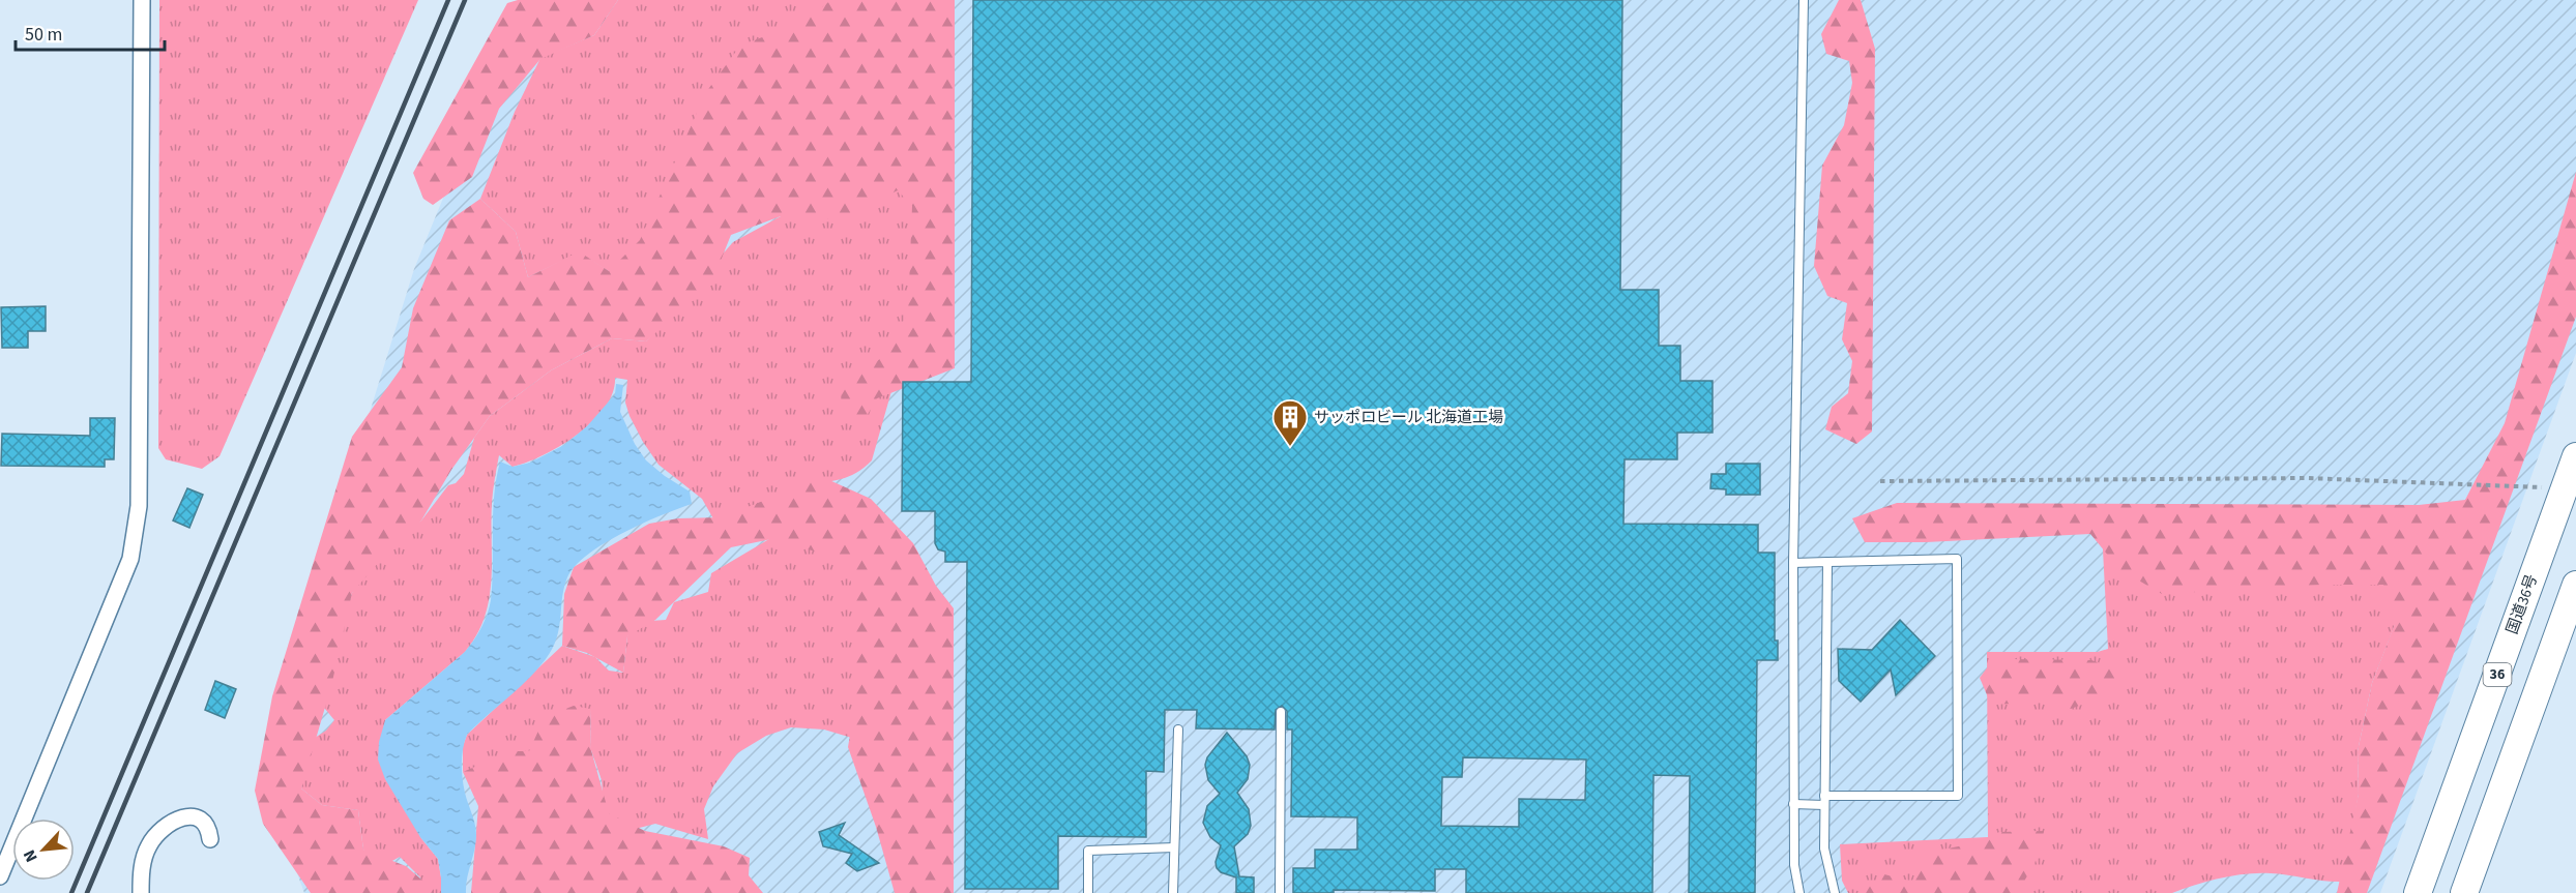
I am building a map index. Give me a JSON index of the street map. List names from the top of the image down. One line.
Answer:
{"streets":{"highway":["国道36号","36"]},"places":{"building":["サッポロビール 北海道工場"]},"scale_bar":"50 m","north":"bottom left"}
